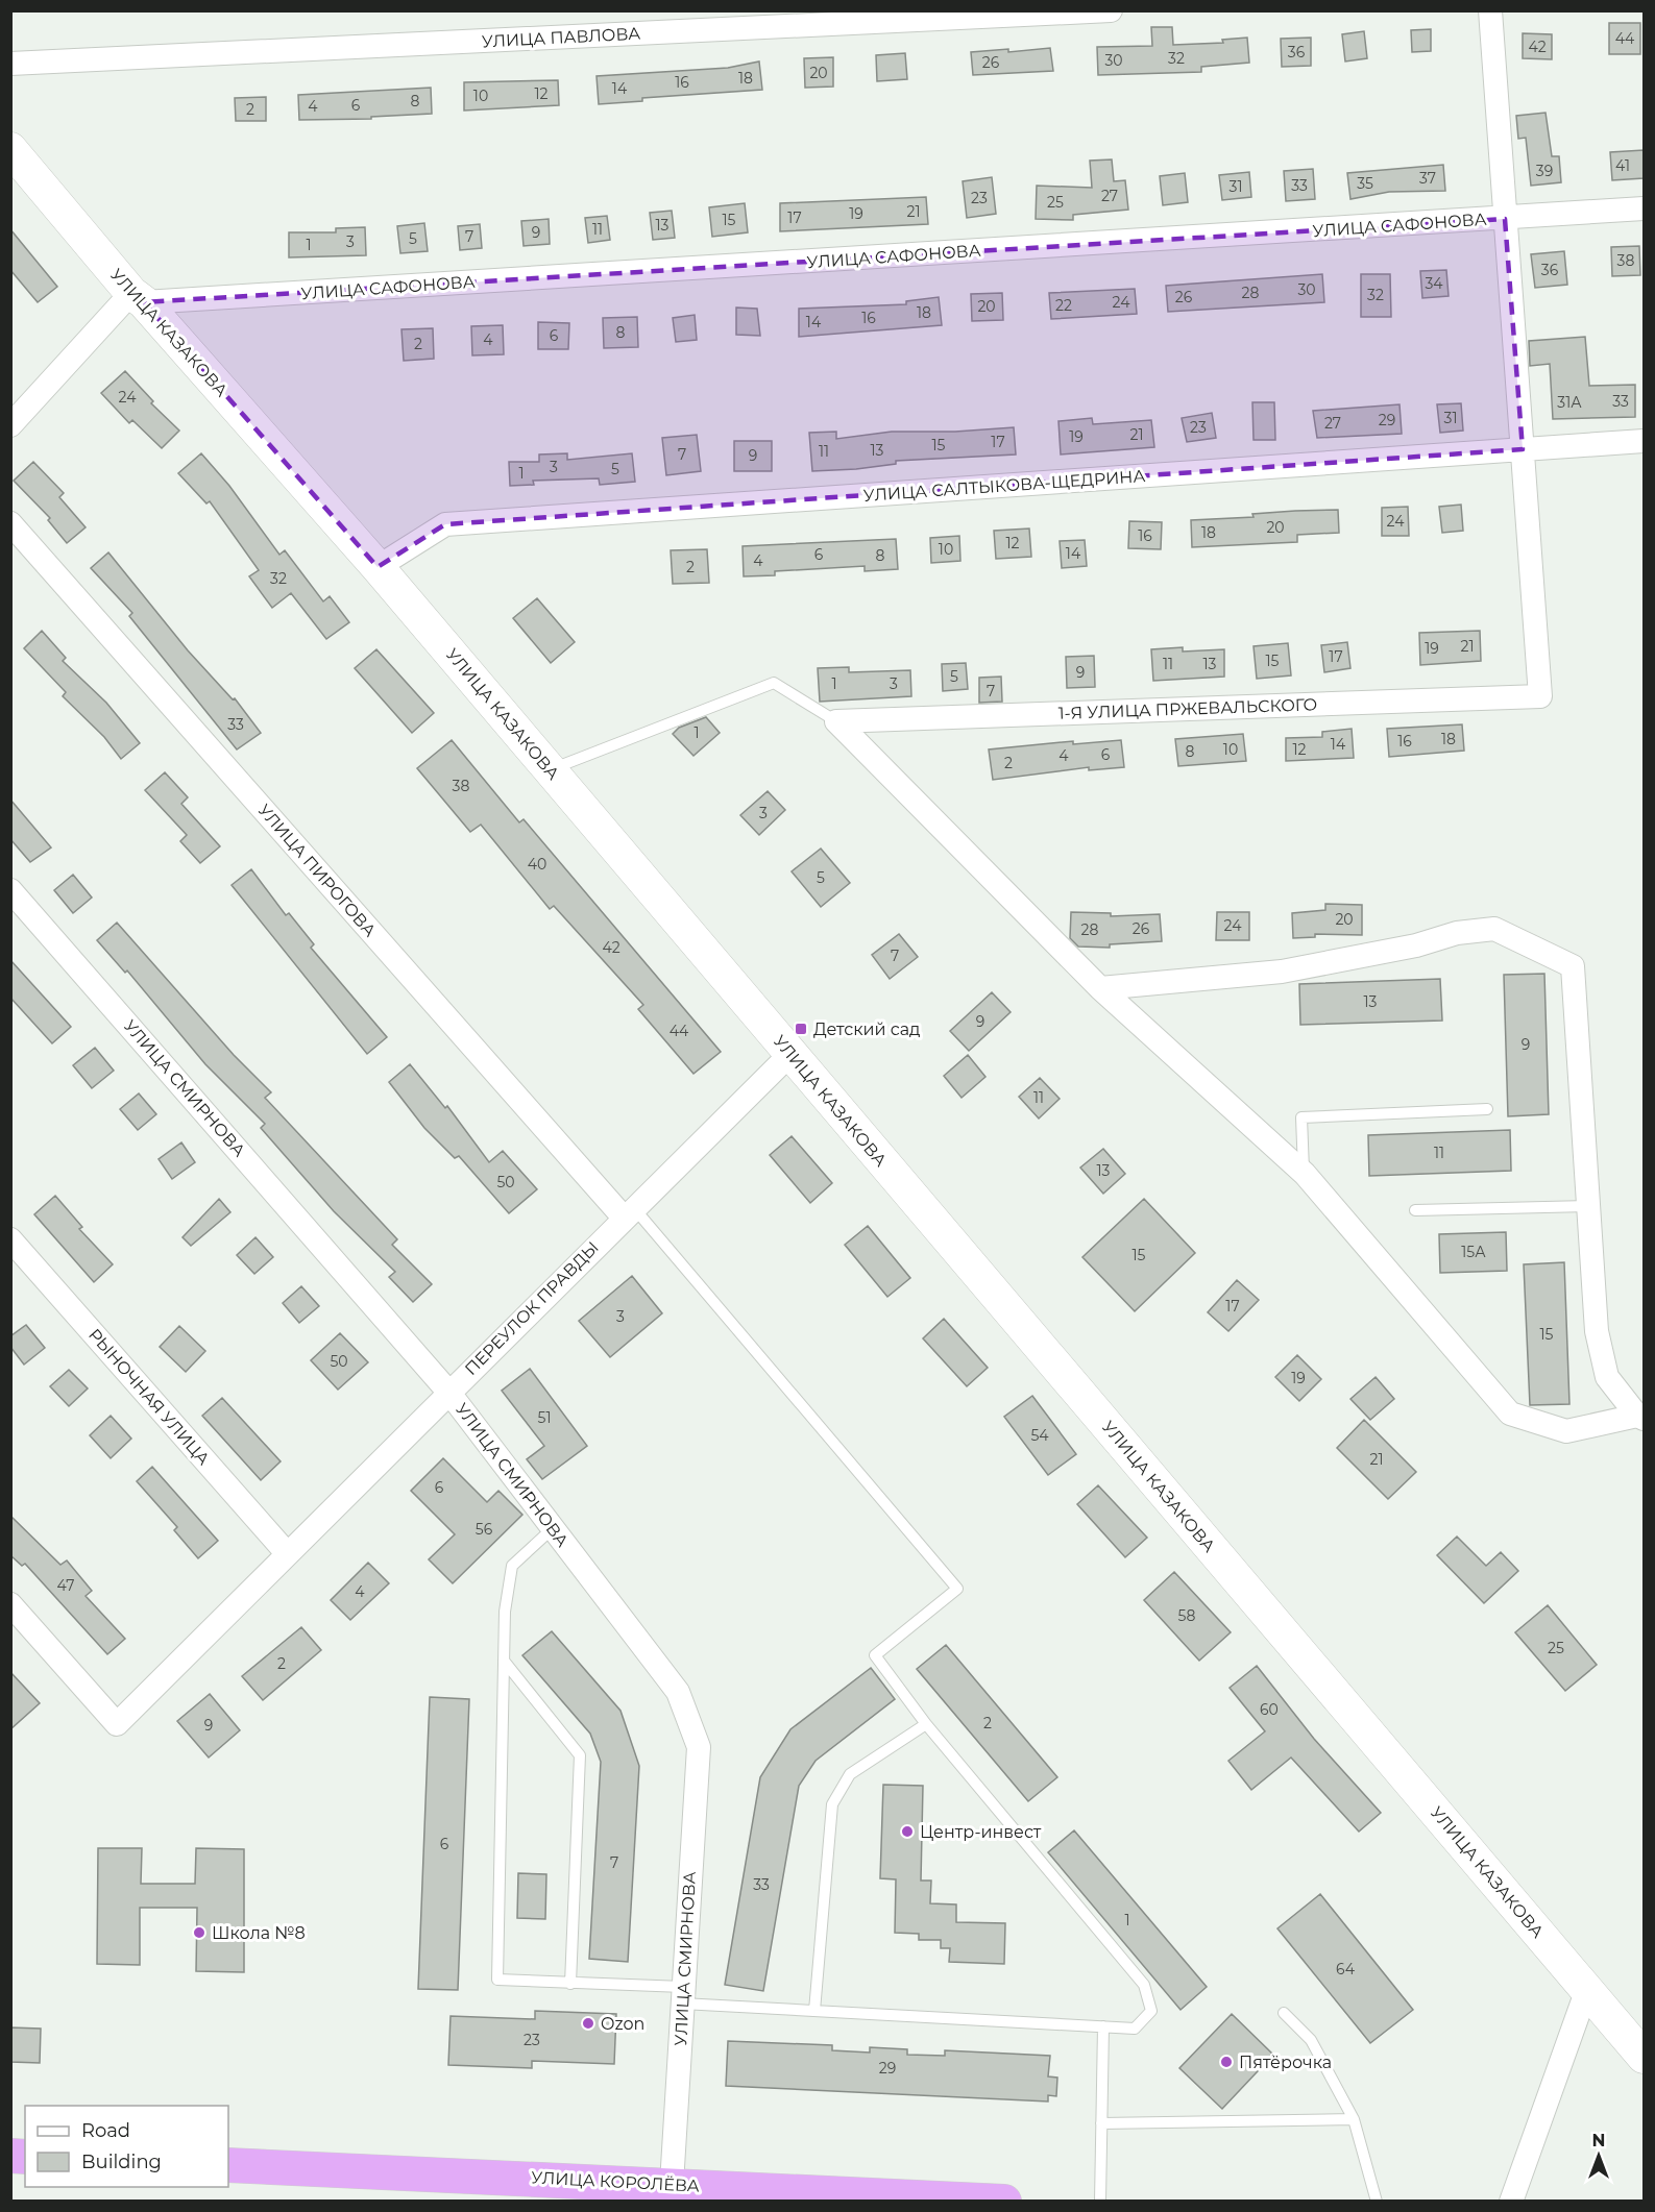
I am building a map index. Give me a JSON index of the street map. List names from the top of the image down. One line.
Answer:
{"streets":{"highway":["УЛИЦА КОРОЛЁВА"],"main road":["УЛИЦА КАЗАКОВА"],"street":["УЛИЦА ПАВЛОВА","УЛИЦА САФОНОВА","УЛИЦА САЛТЫКОВА-ЩЕДРИНА","1-Я УЛИЦА ПРЖЕВАЛЬСКОГО","УЛИЦА ПИРОГОВА","УЛИЦА СМИРНОВА","ПЕРЕУЛОК ПРАВДЫ","РЫНОЧНАЯ УЛИЦА"]},"crossings":[["УЛИЦА САФОНОВА","УЛИЦА КАЗАКОВА"],["УЛИЦА КАЗАКОВА","УЛИЦА САЛТЫКОВА-ЩЕДРИНА"],["УЛИЦА КАЗАКОВА","ПЕРЕУЛОК ПРАВДЫ"],["УЛИЦА САЛТЫКОВА-ЩЕДРИНА","1-Я УЛИЦА ПРЖЕВАЛЬСКОГО"],["УЛИЦА ПИРОГОВА","ПЕРЕУЛОК ПРАВДЫ"],["УЛИЦА СМИРНОВА","ПЕРЕУЛОК ПРАВДЫ"],["УЛИЦА СМИРНОВА","УЛИЦА КОРОЛЁВА"],["ПЕРЕУЛОК ПРАВДЫ","РЫНОЧНАЯ УЛИЦА"]],"places":{"transit":["Детский сад"],"other":["Центр-инвест","Школа №8","Ozon","Пятёрочка"]},"house_numbers":["44","42","36","32","30","26","20","18","16","14","12","10","8","6","4","2","41","39","37","35","33","31","27","23","25","21","19","17","15","13","11","9","7","5","3","1","38","36","34","30","28","32","26","24","22","20","18","16","14","8","6","4","2","24","33","31А","31","29","27","23","21","19","17","15","13","11","7","9","3","5","1","24","20","18","16","12","10","14","6","8","4","2","32","21","19","17","15","11","13","9","5","1","3","7","33","1","18","16","14","10","12","8","6","4","2","38","3","40","5","20","24","26","28","42","7","13","9","44","9","11","11","13","50","15А","15","17","3","15","50","19","51","54","21","6","56","47","4","58","25","2","60","2","9","6","7","33","1","64","23","29"],"legend":["Road","Building"],"north":"top"}
